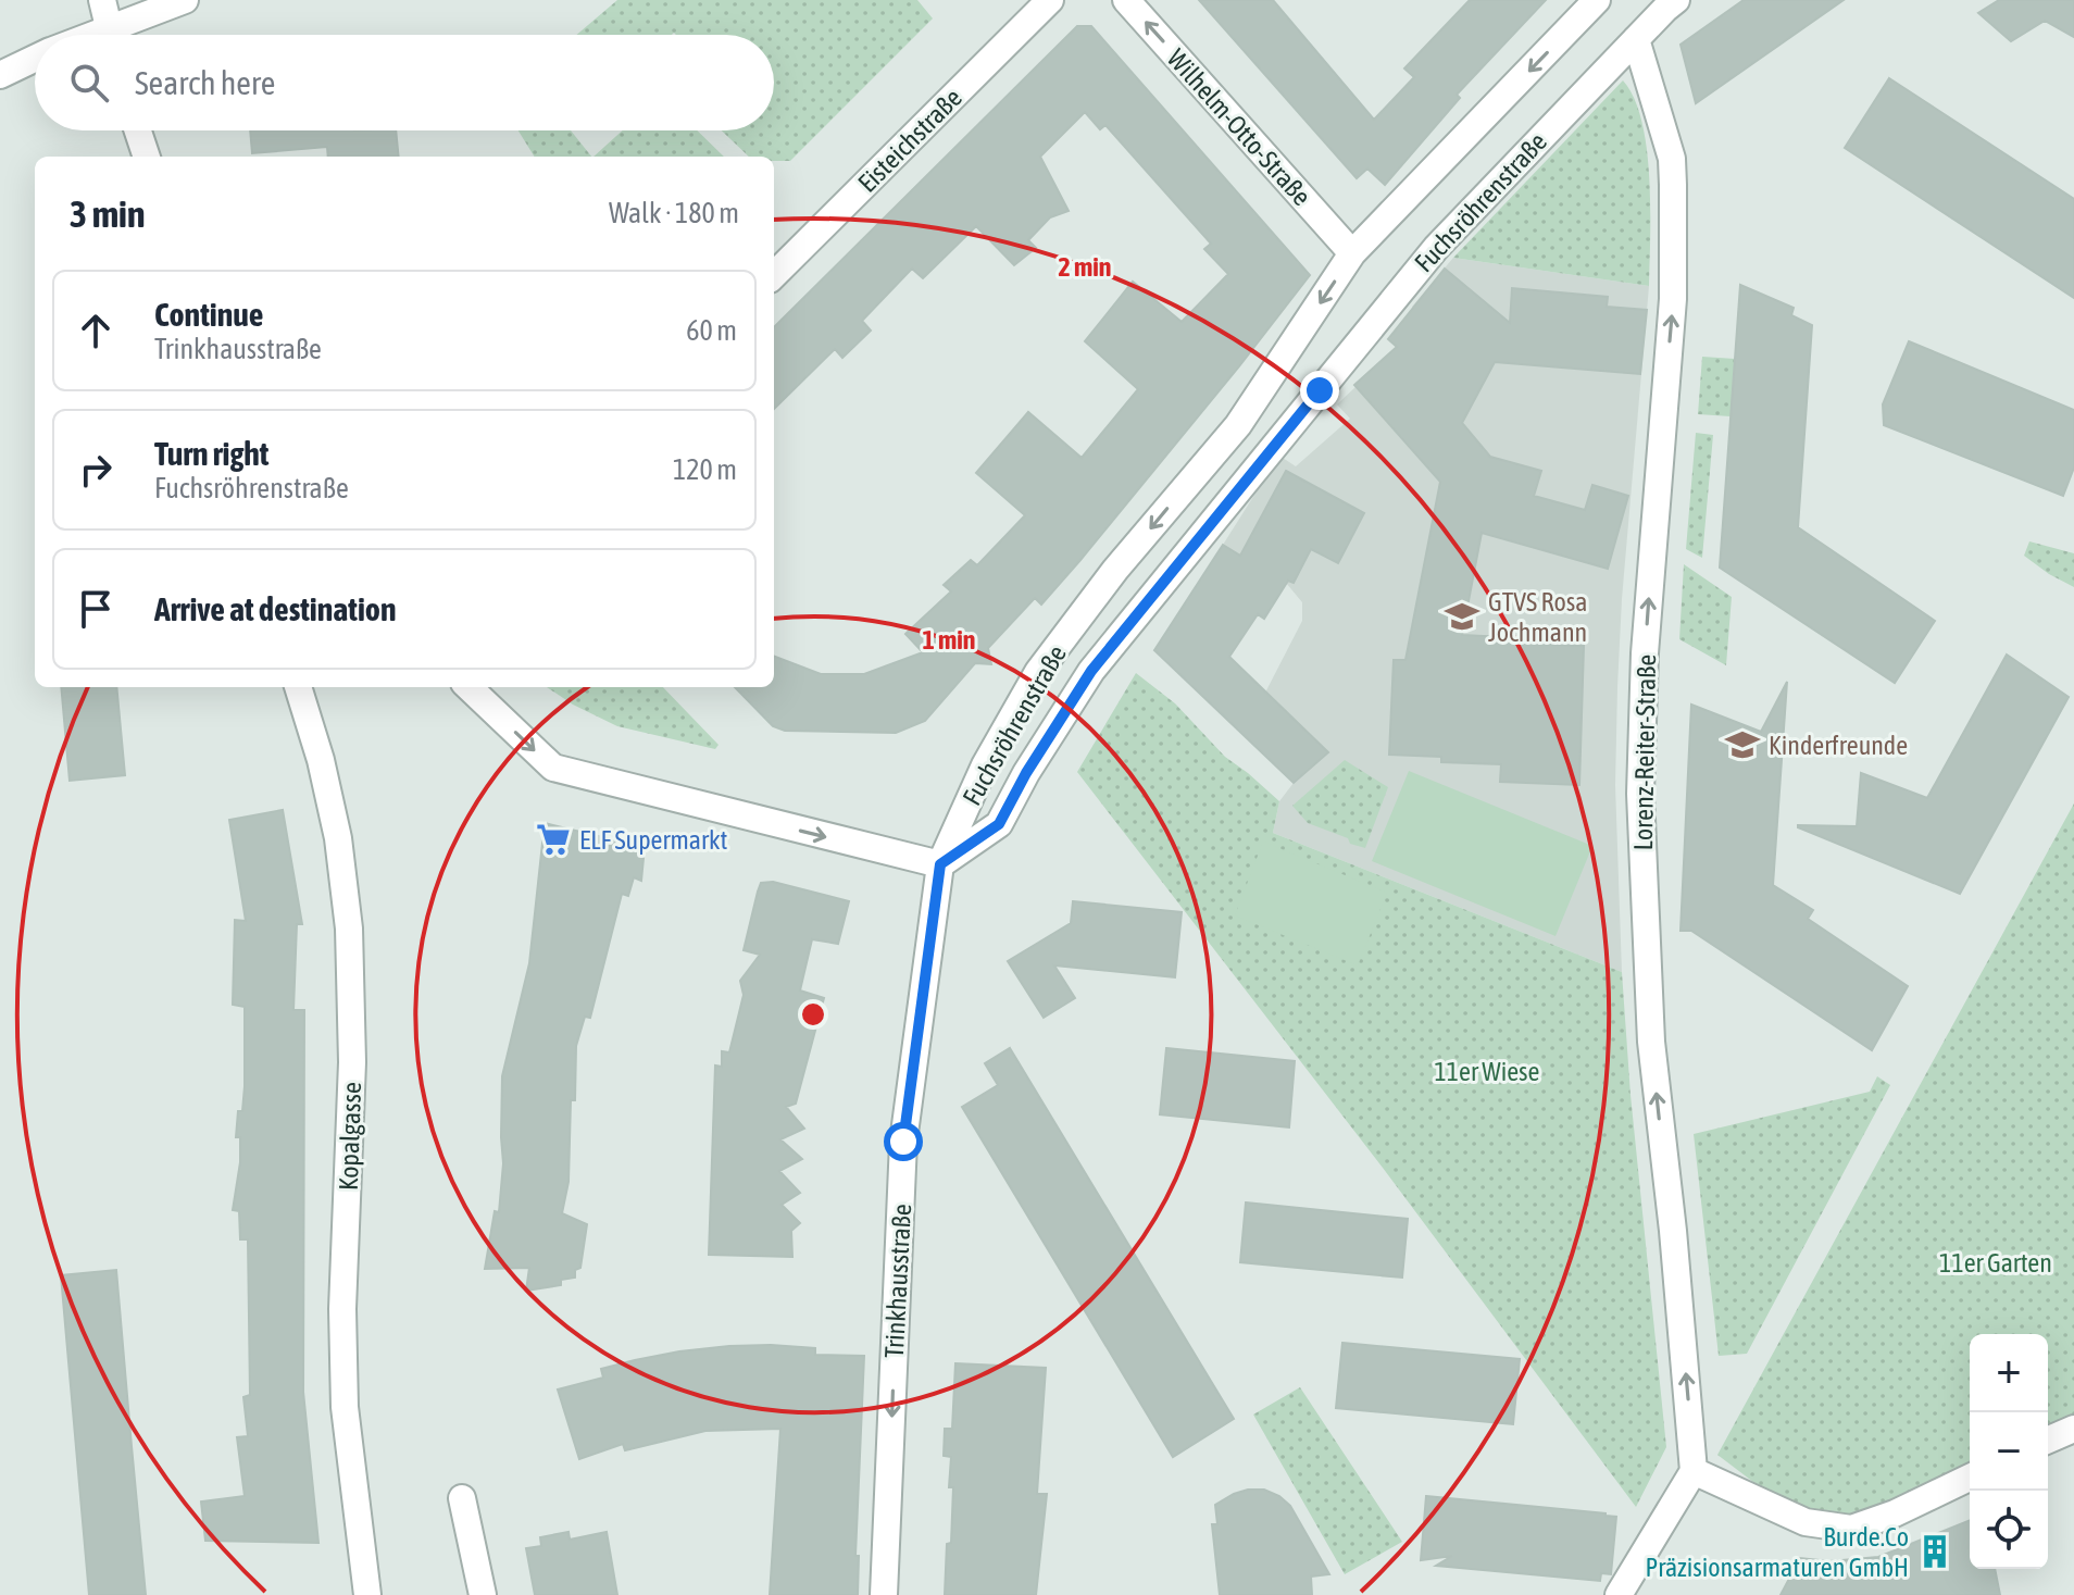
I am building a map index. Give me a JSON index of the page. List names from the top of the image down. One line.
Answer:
{"streets":{"street":["Wilhelm-Otto-Straße","Eisteichstraße","Fuchsröhrenstraße","Lorenz-Reiter-Straße","Kopalgasse","Trinkhausstraße"]},"crossings":[["Wilhelm-Otto-Straße","Fuchsröhrenstraße"],["Fuchsröhrenstraße","Lorenz-Reiter-Straße"],["Fuchsröhrenstraße","Trinkhausstraße"]],"one_way":["Wilhelm-Otto-Straße","Lorenz-Reiter-Straße","Trinkhausstraße"],"parks":["11er Wiese","11er Garten"],"places":{"school or university":["GTVS Rosa Jochmann","Kinderfreunde"],"supermarket":["ELF Supermarkt"],"building":["Burde.Co Präzisionsarmaturen GmbH"]},"page":{"search":"Search here","heading":["3 min","Walk · 180 m"],"list":[["Continue","Trinkhausstraße","60 m"],["Turn right","Fuchsröhrenstraße","120 m"],"Arrive at destination"],"map_buttons":["+","−"]},"rings":["2 min","1 min"]}
